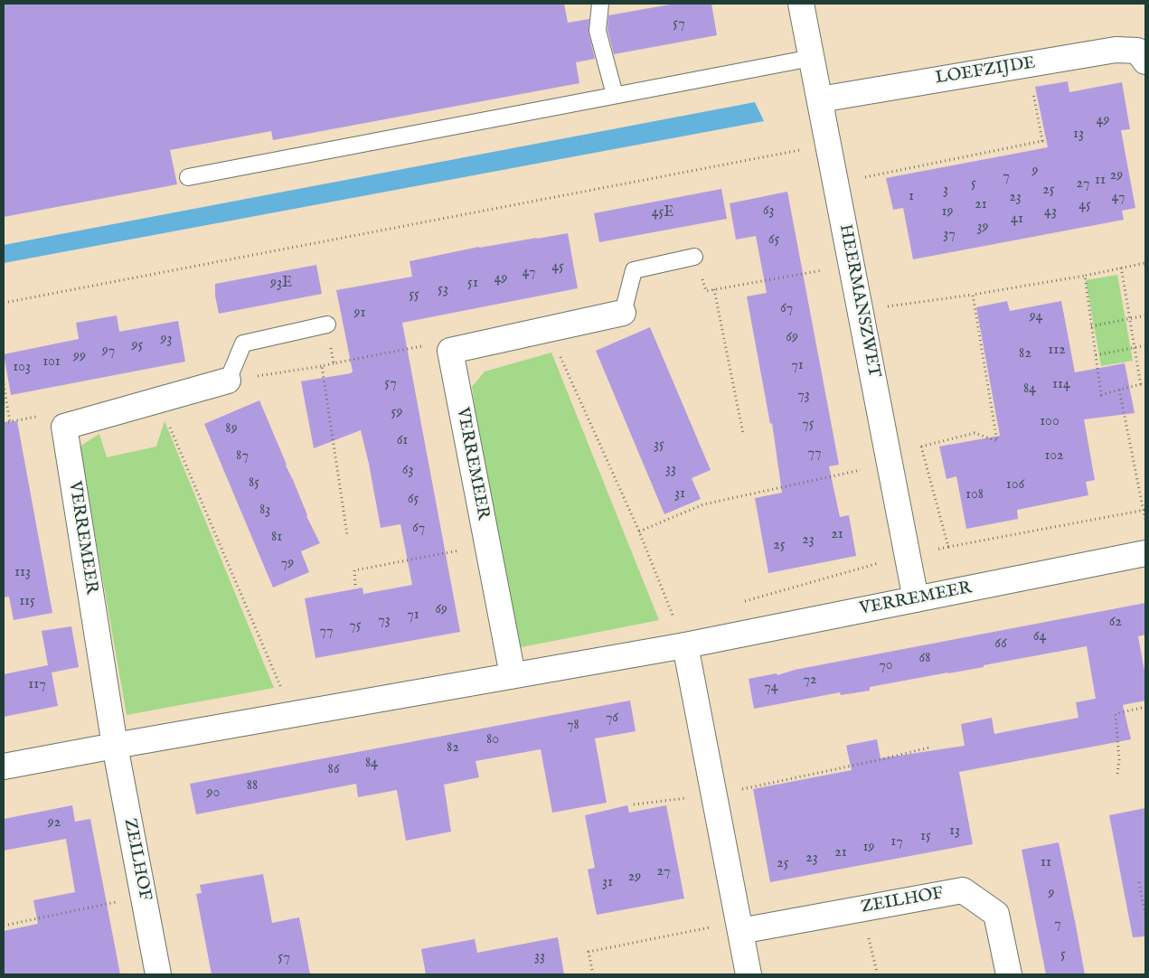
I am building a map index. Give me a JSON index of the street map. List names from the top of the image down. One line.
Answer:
{"streets":{"street":["LOEFZIJDE","HEERMANSZWET","VERREMEER","ZEILHOF"]},"crossings":[["LOEFZIJDE","HEERMANSZWET"],["HEERMANSZWET","VERREMEER"],["VERREMEER","ZEILHOF"]],"house_numbers":["57","49","13","9","29","7","11","5","27","3","25","1","23","47","21","45","63","19","43","45E","41","39","37","65","45","47","49","93E","51","53","55","67","91","94","69","93","95","112","97","82","99","101","71","103","57","114","84","73","59","100","75","89","61","35","77","87","102","33","63","85","106","31","108","65","83","67","21","81","23","25","79","113","115","69","71","73","62","75","77","64","66","68","70","72","117","74","76","78","80","82","84","86","88","90","92","13","15","17","19","21","23","11","25","27","29","31","9","7","5","33","57"]}
